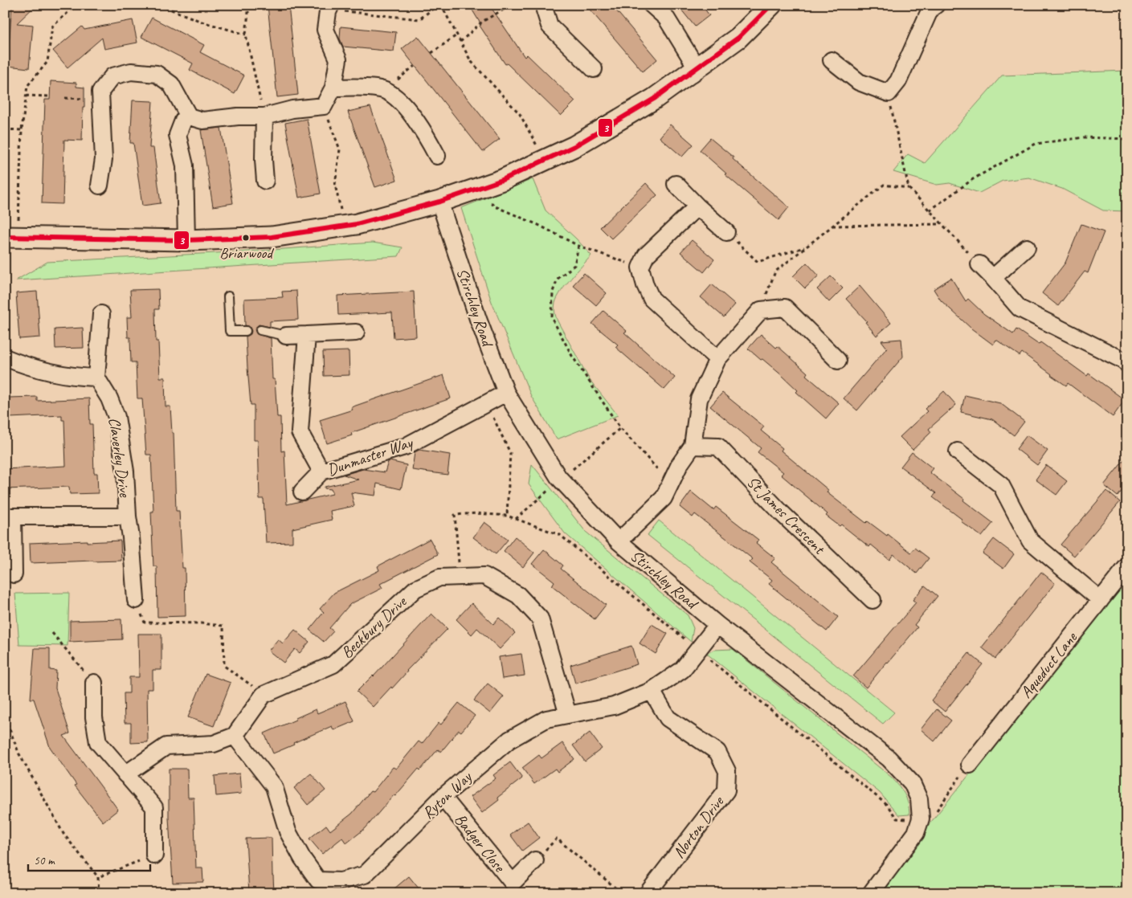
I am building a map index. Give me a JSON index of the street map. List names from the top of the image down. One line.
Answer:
{"streets":{"street":["Stirchley Road","Dunmaster Way","Claverley Drive","St James Crescent","Beckbury Drive","Aqueduct Lane","Ryton Way","Norton Drive","Badger Close"]},"crossings":[["Stirchley Road","Dunmaster Way"],["Stirchley Road","Ryton Way"],["Beckbury Drive","Ryton Way"],["Ryton Way","Norton Drive"],["Ryton Way","Badger Close"]],"places":["Briarwood"],"lines":["transit line 3"],"scale_bar":"50 m"}
